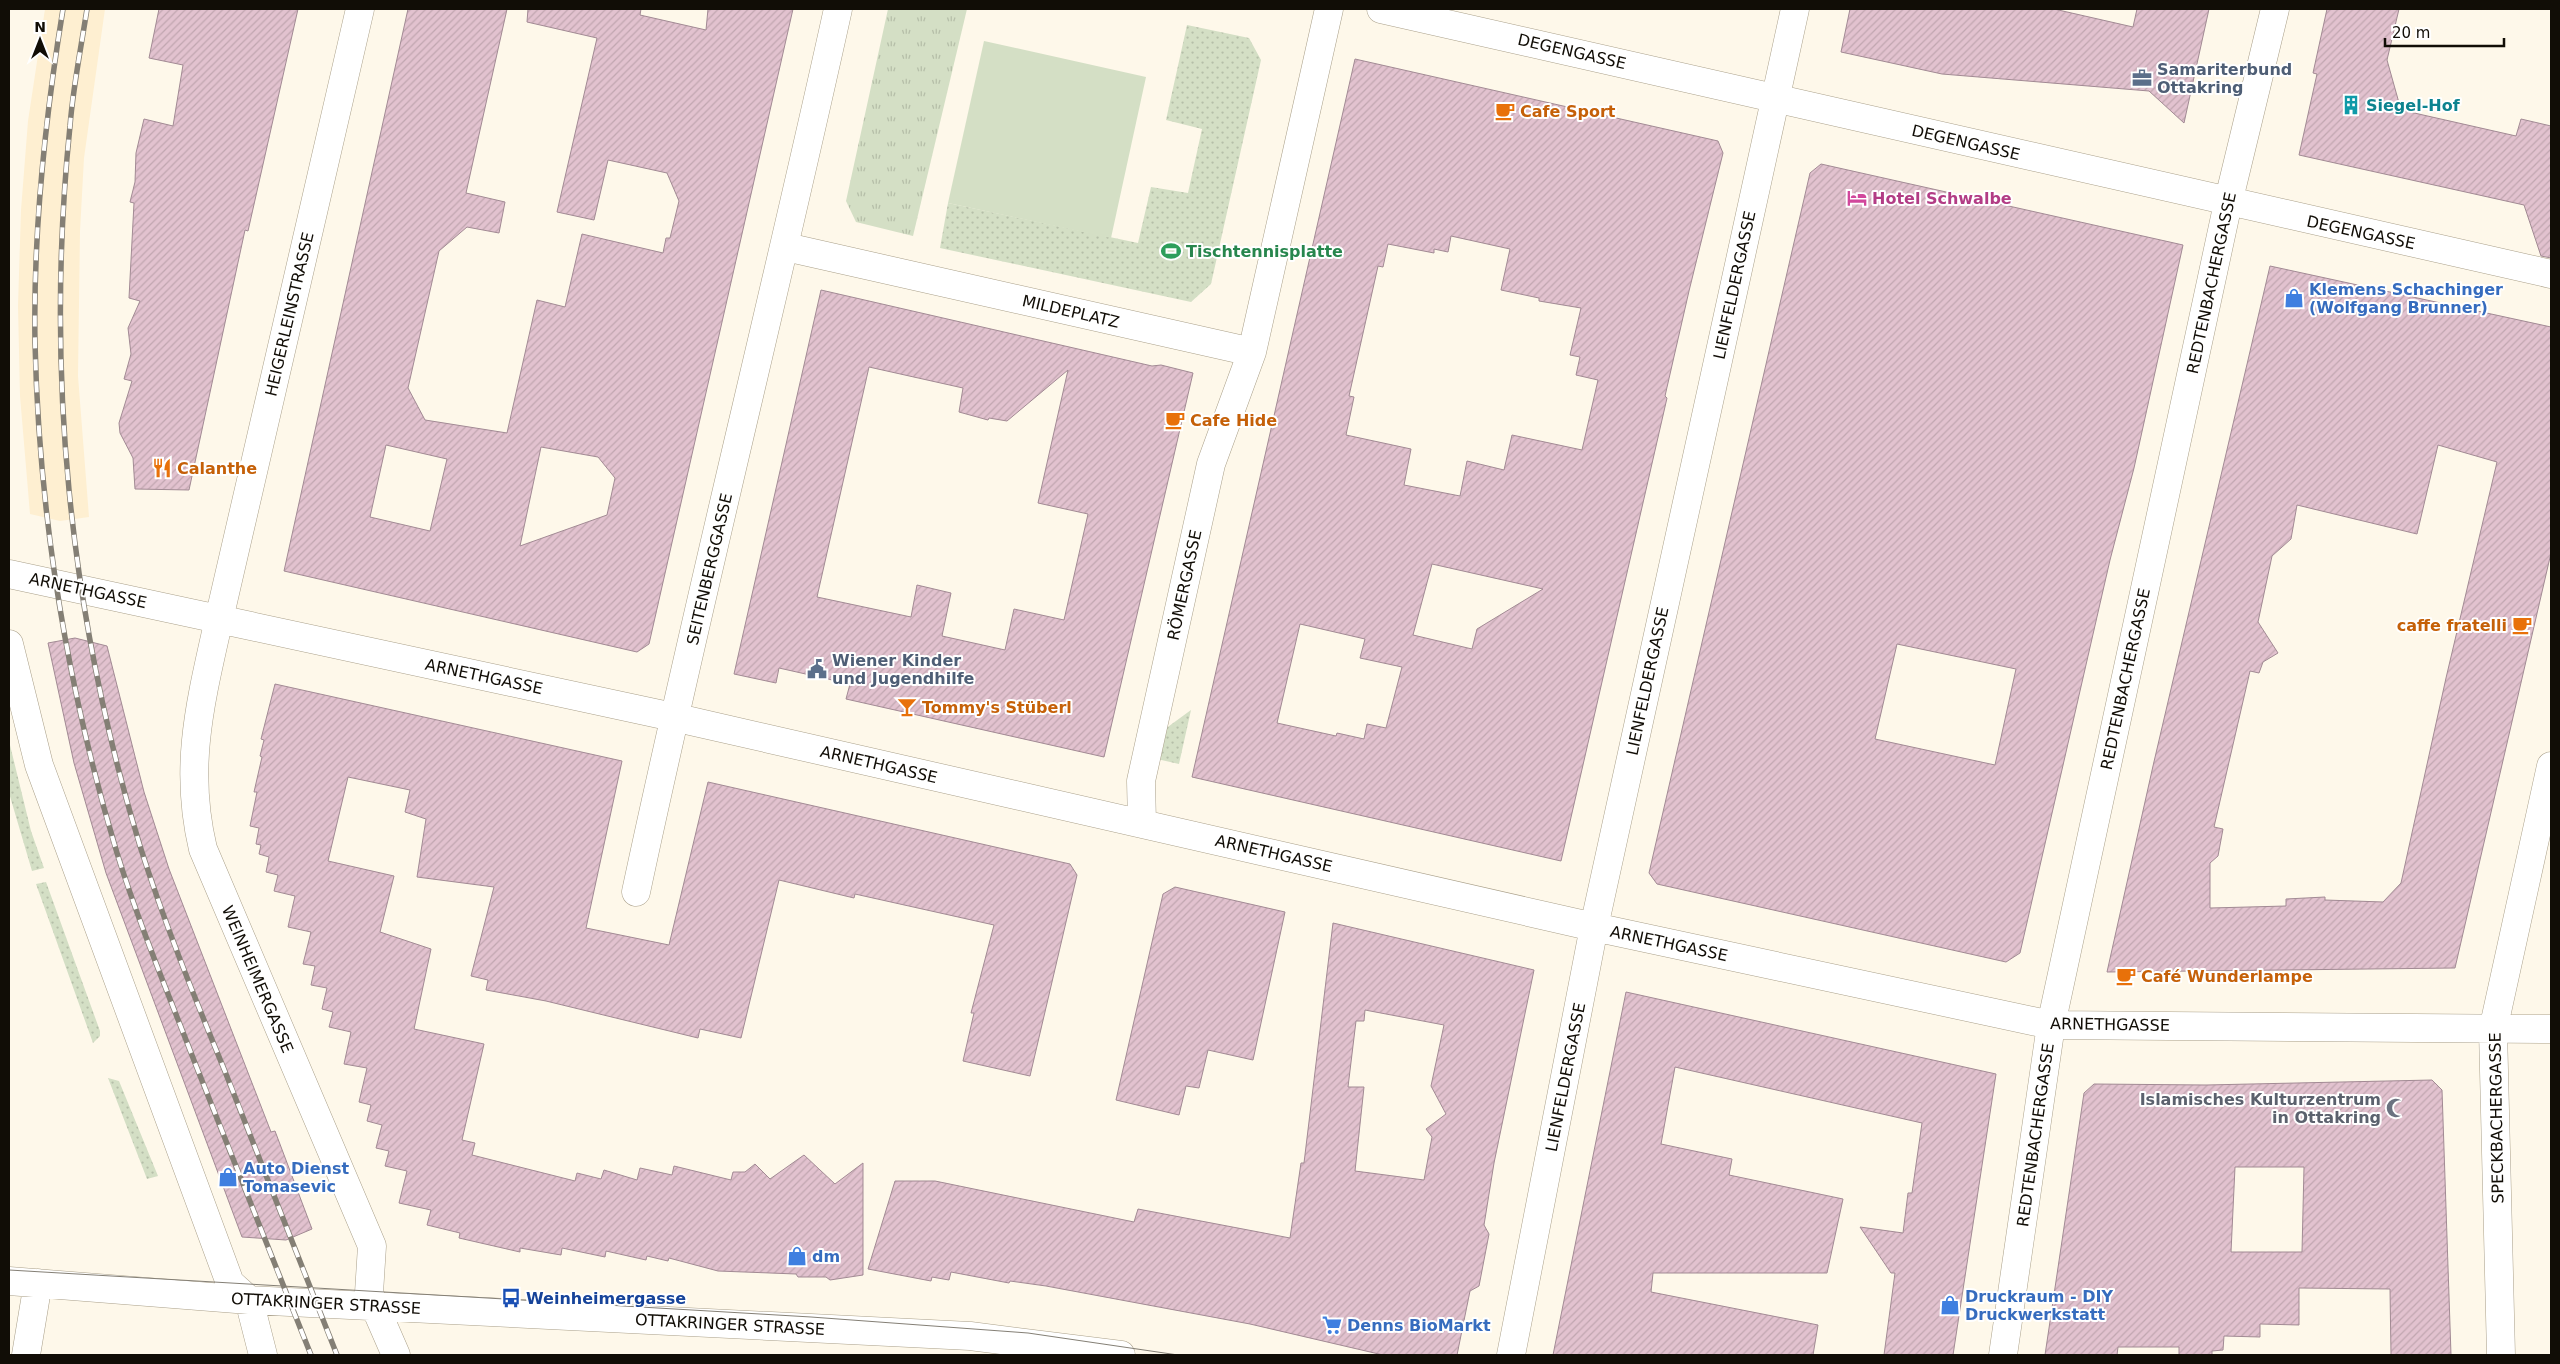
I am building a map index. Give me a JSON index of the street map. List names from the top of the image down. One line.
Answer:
{"streets":{"street":["DEGENGASSE","REDTENBACHERGASSE","LIENFELDERGASSE","MILDEPLATZ","HEIGERLEINSTRASSE","SEITENBERGGASSE","RÖMERGASSE","ARNETHGASSE","WEINHEIMERGASSE","SPECKBACHERGASSE","OTTAKRINGER STRASSE"]},"crossings":[["DEGENGASSE","REDTENBACHERGASSE"],["DEGENGASSE","LIENFELDERGASSE"],["REDTENBACHERGASSE","ARNETHGASSE"],["LIENFELDERGASSE","ARNETHGASSE"],["MILDEPLATZ","SEITENBERGGASSE"],["MILDEPLATZ","RÖMERGASSE"],["HEIGERLEINSTRASSE","ARNETHGASSE"],["HEIGERLEINSTRASSE","WEINHEIMERGASSE"],["SEITENBERGGASSE","ARNETHGASSE"],["RÖMERGASSE","ARNETHGASSE"],["ARNETHGASSE","WEINHEIMERGASSE"],["ARNETHGASSE","SPECKBACHERGASSE"],["WEINHEIMERGASSE","OTTAKRINGER STRASSE"]],"places":{"office":["Samariterbund Ottakring"],"building":["Siegel-Hof"],"cafe":["Cafe Sport","Cafe Hide","caffe fratelli","Café Wunderlampe"],"hotel":["Hotel Schwalbe"],"sports":["Tischtennisplatte"],"shop":["Klemens Schachinger (Wolfgang Brunner)","Auto Dienst Tomasevic","dm","Druckraum - DIY Druckwerkstatt"],"restaurant":["Calanthe"],"public building":["Wiener Kinder und Jugendhilfe"],"bar":["Tommy's Stüberl"],"mosque":["Islamisches Kulturzentrum in Ottakring"],"bus stop":["Weinheimergasse"],"supermarket":["Denns BioMarkt"]},"scale_bar":"20 m","north":"top"}
